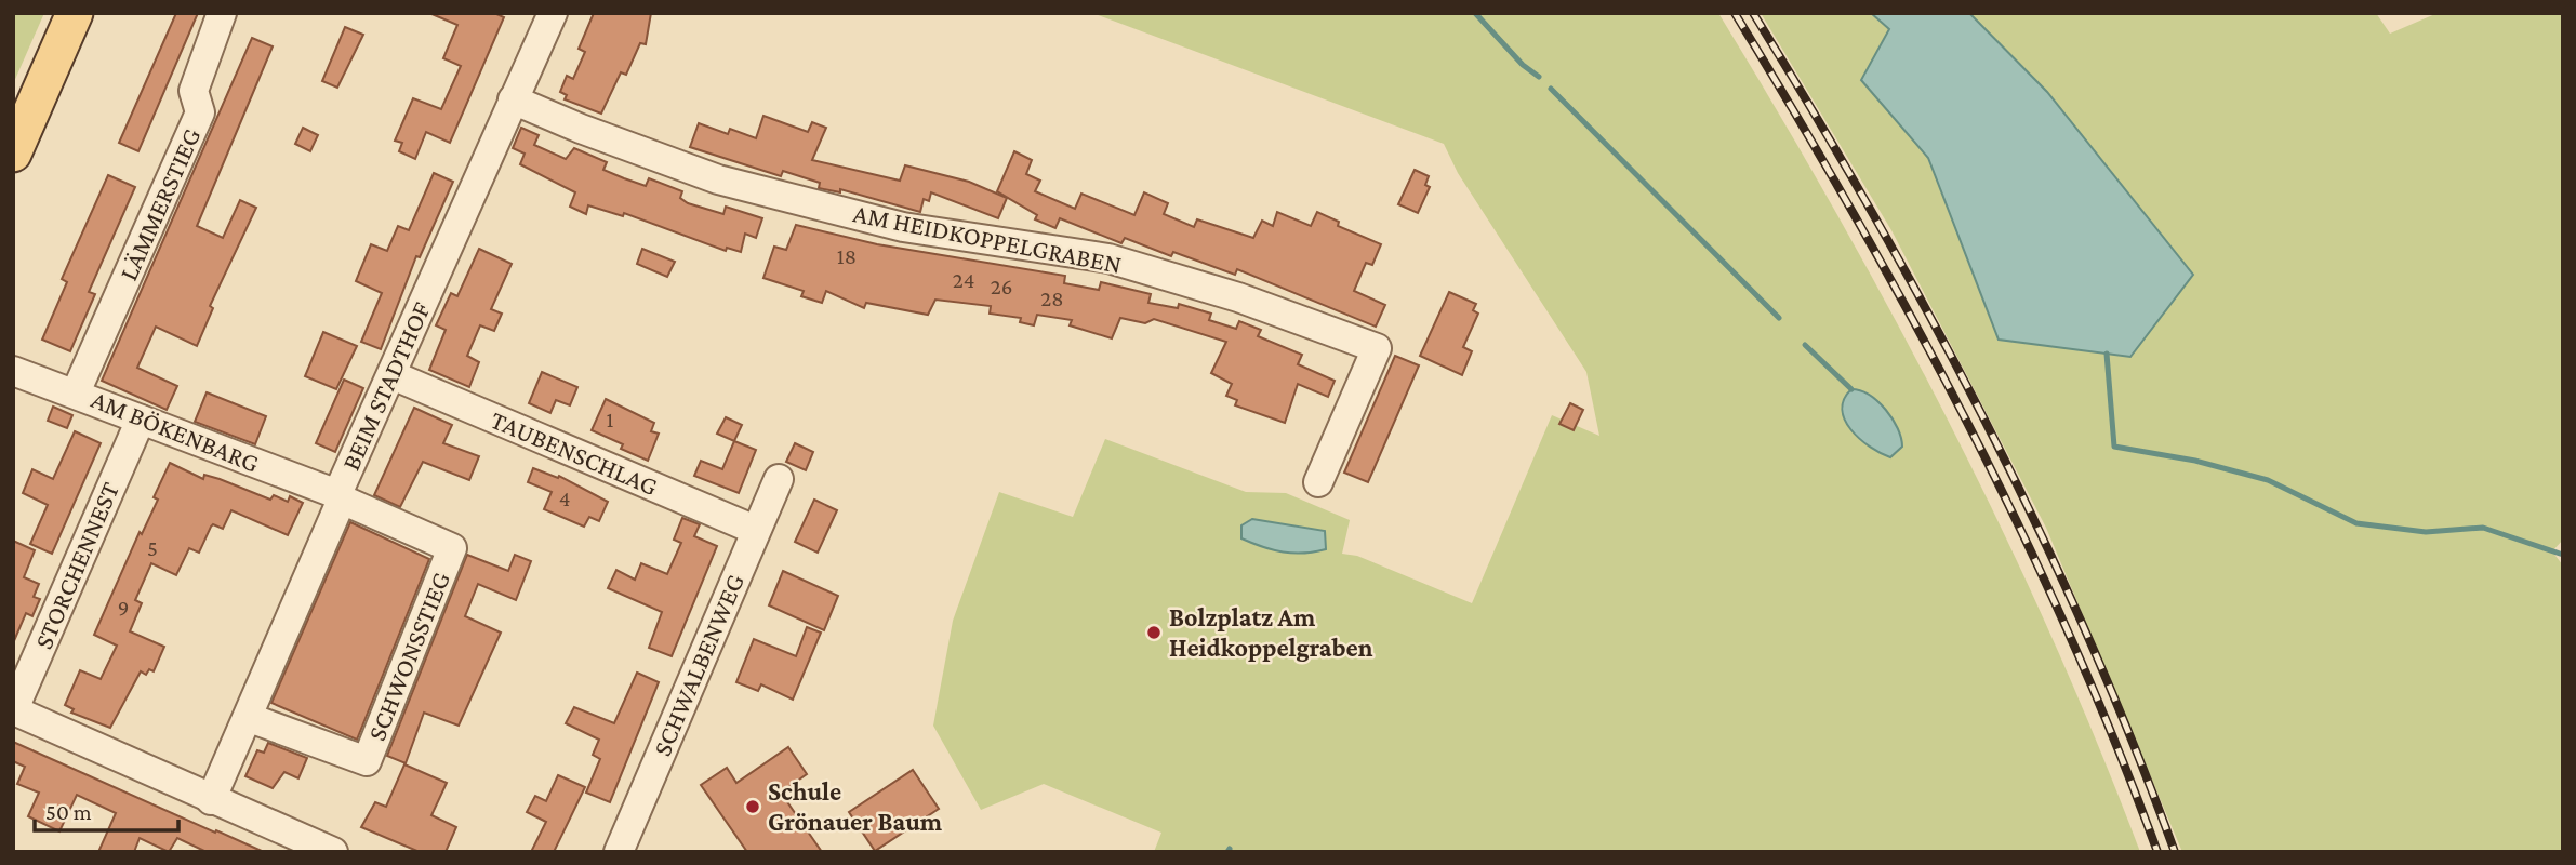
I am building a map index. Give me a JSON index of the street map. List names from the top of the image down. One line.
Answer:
{"streets":{"street":["LÄMMERSTIEG","AM HEIDKOPPELGRABEN","BEIM STADTHOF","AM BÖKENBARG","TAUBENSCHLAG","STORCHENNEST","SCHWONSSTIEG","SCHWALBENWEG"]},"crossings":[["LÄMMERSTIEG","AM BÖKENBARG"],["AM HEIDKOPPELGRABEN","BEIM STADTHOF"],["BEIM STADTHOF","AM BÖKENBARG"],["BEIM STADTHOF","TAUBENSCHLAG"],["BEIM STADTHOF","SCHWONSSTIEG"],["AM BÖKENBARG","STORCHENNEST"],["AM BÖKENBARG","SCHWONSSTIEG"],["TAUBENSCHLAG","SCHWALBENWEG"]],"places":["Bolzplatz Am Heidkoppelgraben","Schule Grönauer Baum"],"house_numbers":["18","24","26","28","1","4","5","9"],"scale_bar":"50 m"}
